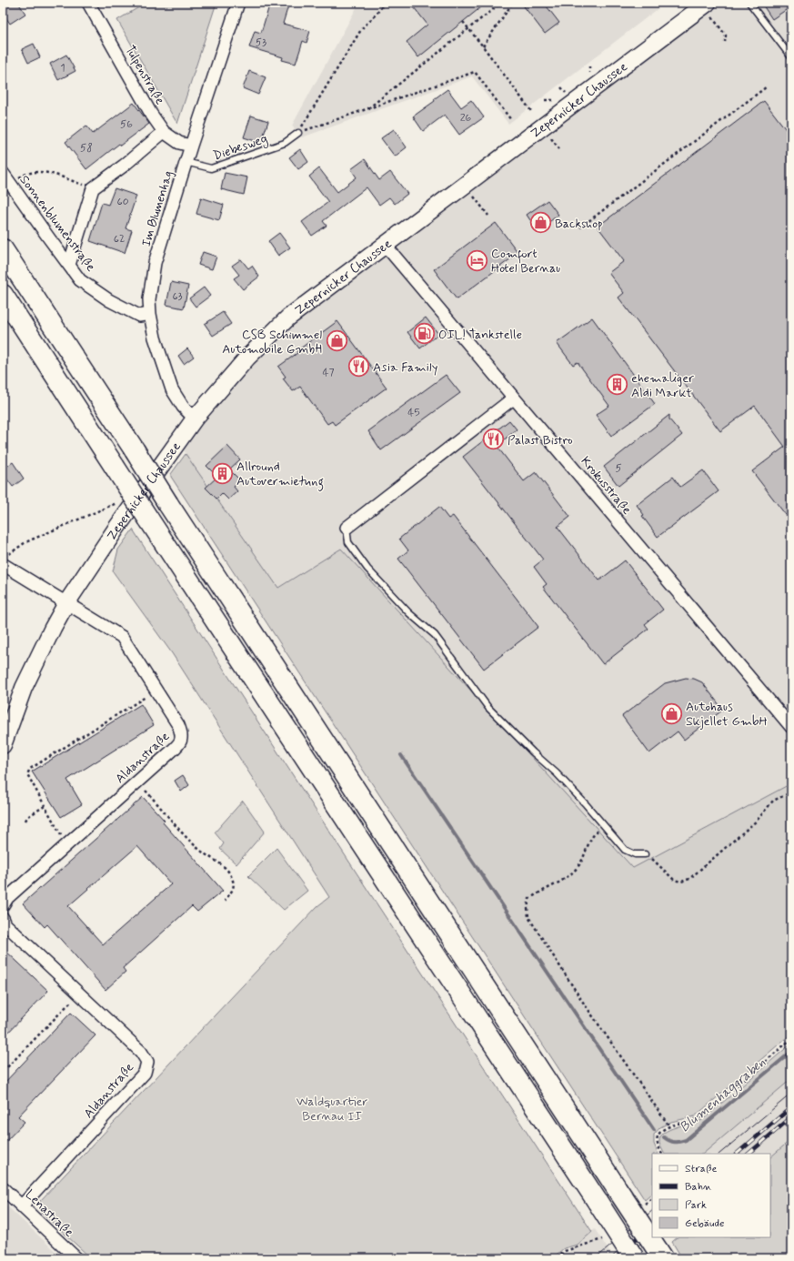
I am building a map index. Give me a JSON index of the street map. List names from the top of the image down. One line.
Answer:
{"streets":{"main road":["Zepernicker Chaussee"],"street":["Tulpenstraße","Im Blumenhag","Sonnenblumenstraße","Krokusstraße","Aldanstraße","Lenastraße"],"lane":["Diebesweg"]},"crossings":[["Tulpenstraße","Im Blumenhag"],["Zepernicker Chaussee","Im Blumenhag"],["Zepernicker Chaussee","Krokusstraße"],["Zepernicker Chaussee","Aldanstraße"],["Diebesweg","Im Blumenhag"],["Im Blumenhag","Sonnenblumenstraße"],["Aldanstraße","Lenastraße"]],"water":["Blumenhaggraben"],"parks":["Waldquartier Bernau II"],"places":{"shop":["Backshop","CSB Schimmel Automobile GmbH","Autohaus Skjellet GmbH"],"hotel":["Comfort Hotel Bernau"],"fuel station":["OIL! Tankstelle"],"restaurant":["Asia Family","Palast Bistro"],"building":["ehemaliger Aldi Markt","Allround Autovermietung"]},"house_numbers":["53","1","26","56","58","60","62","63","47","45","5"],"legend":["Straße","Bahn","Park","Gebäude"]}
